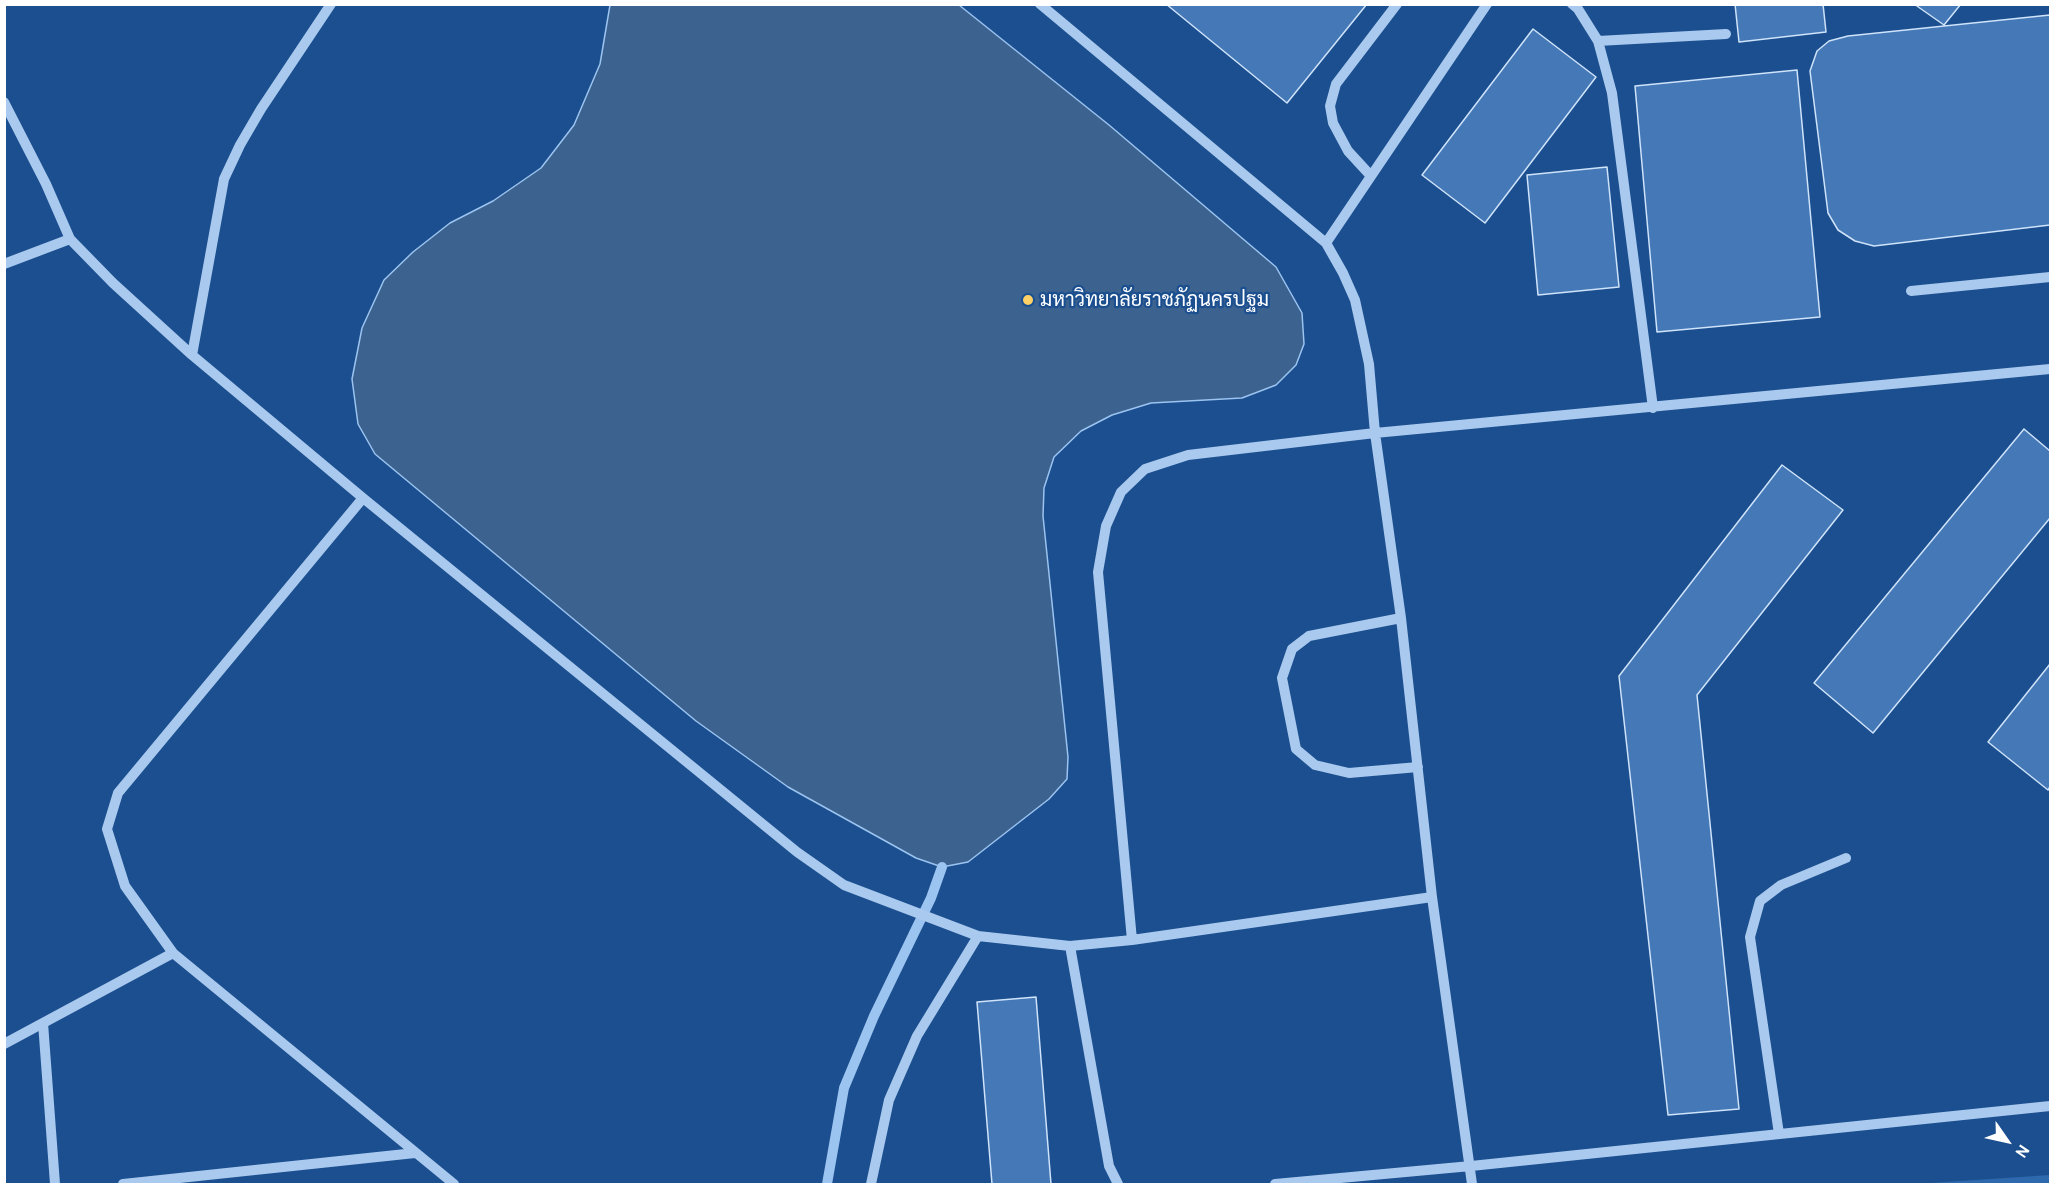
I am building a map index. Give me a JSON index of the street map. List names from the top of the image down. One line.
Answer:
{"places":["มหาวิทยาลัยราชภัฏนครปฐม"],"north":"bottom right"}
